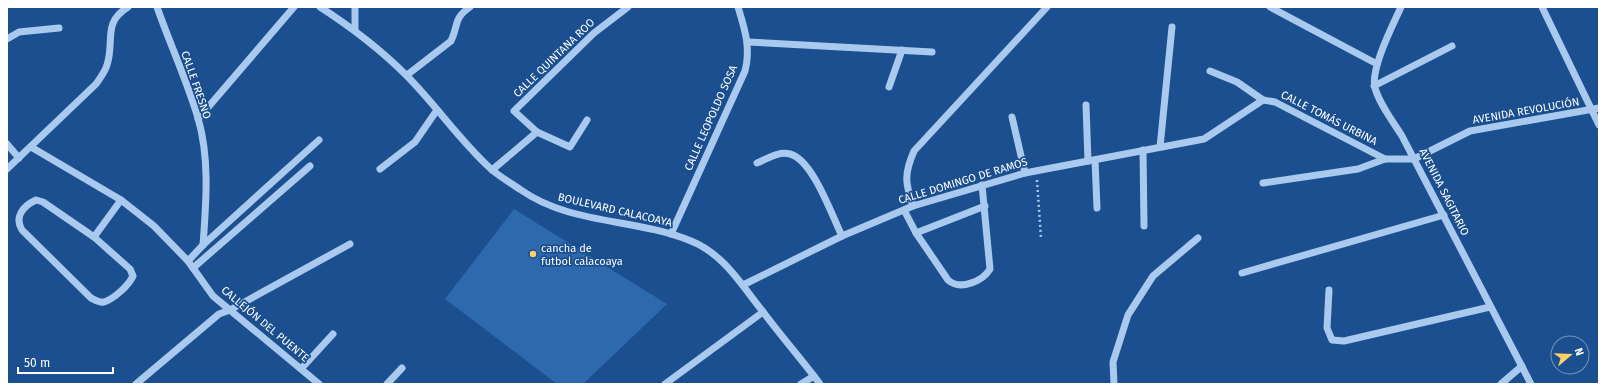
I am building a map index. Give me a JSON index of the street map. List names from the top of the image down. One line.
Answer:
{"streets":{"street":["CALLE QUINTANA ROO","CALLE FRESNO","AVENIDA REVOLUCIÓN","CALLE LEOPOLDO SOSA","CALLE TOMÁS URBINA","CALLE DOMINGO DE RAMOS","AVENIDA SAGITARIO","BOULEVARD CALACOAYA","CALLEJÓN DEL PUENTE"]},"crossings":[["AVENIDA REVOLUCIÓN","AVENIDA SAGITARIO"],["CALLE LEOPOLDO SOSA","BOULEVARD CALACOAYA"],["CALLE TOMÁS URBINA","CALLE DOMINGO DE RAMOS"],["CALLE DOMINGO DE RAMOS","BOULEVARD CALACOAYA"]],"places":["cancha de futbol calacoaya"],"scale_bar":"50 m","north":"right"}
